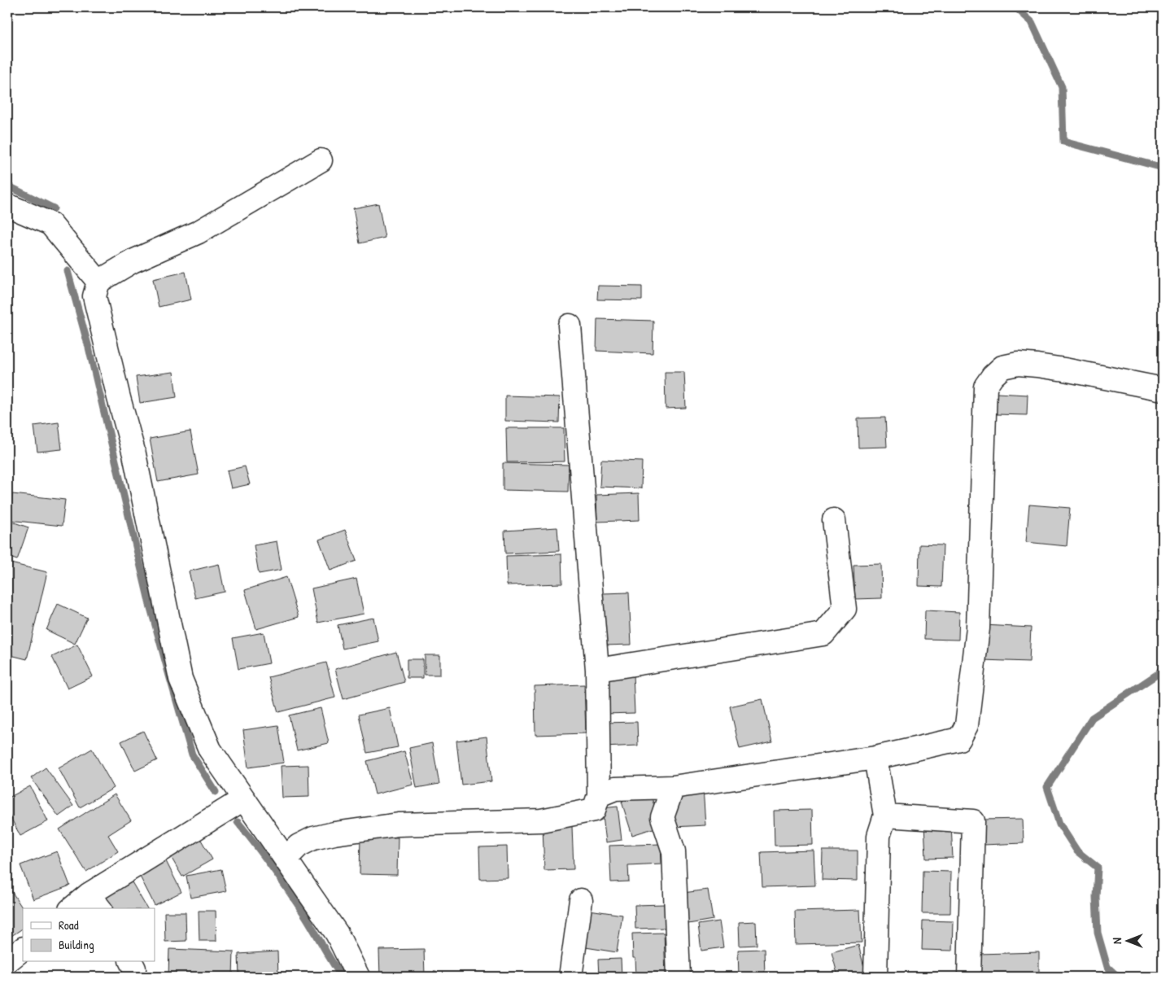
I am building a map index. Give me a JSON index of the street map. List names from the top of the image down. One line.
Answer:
{"legend":["Road","Building"],"north":"left"}
